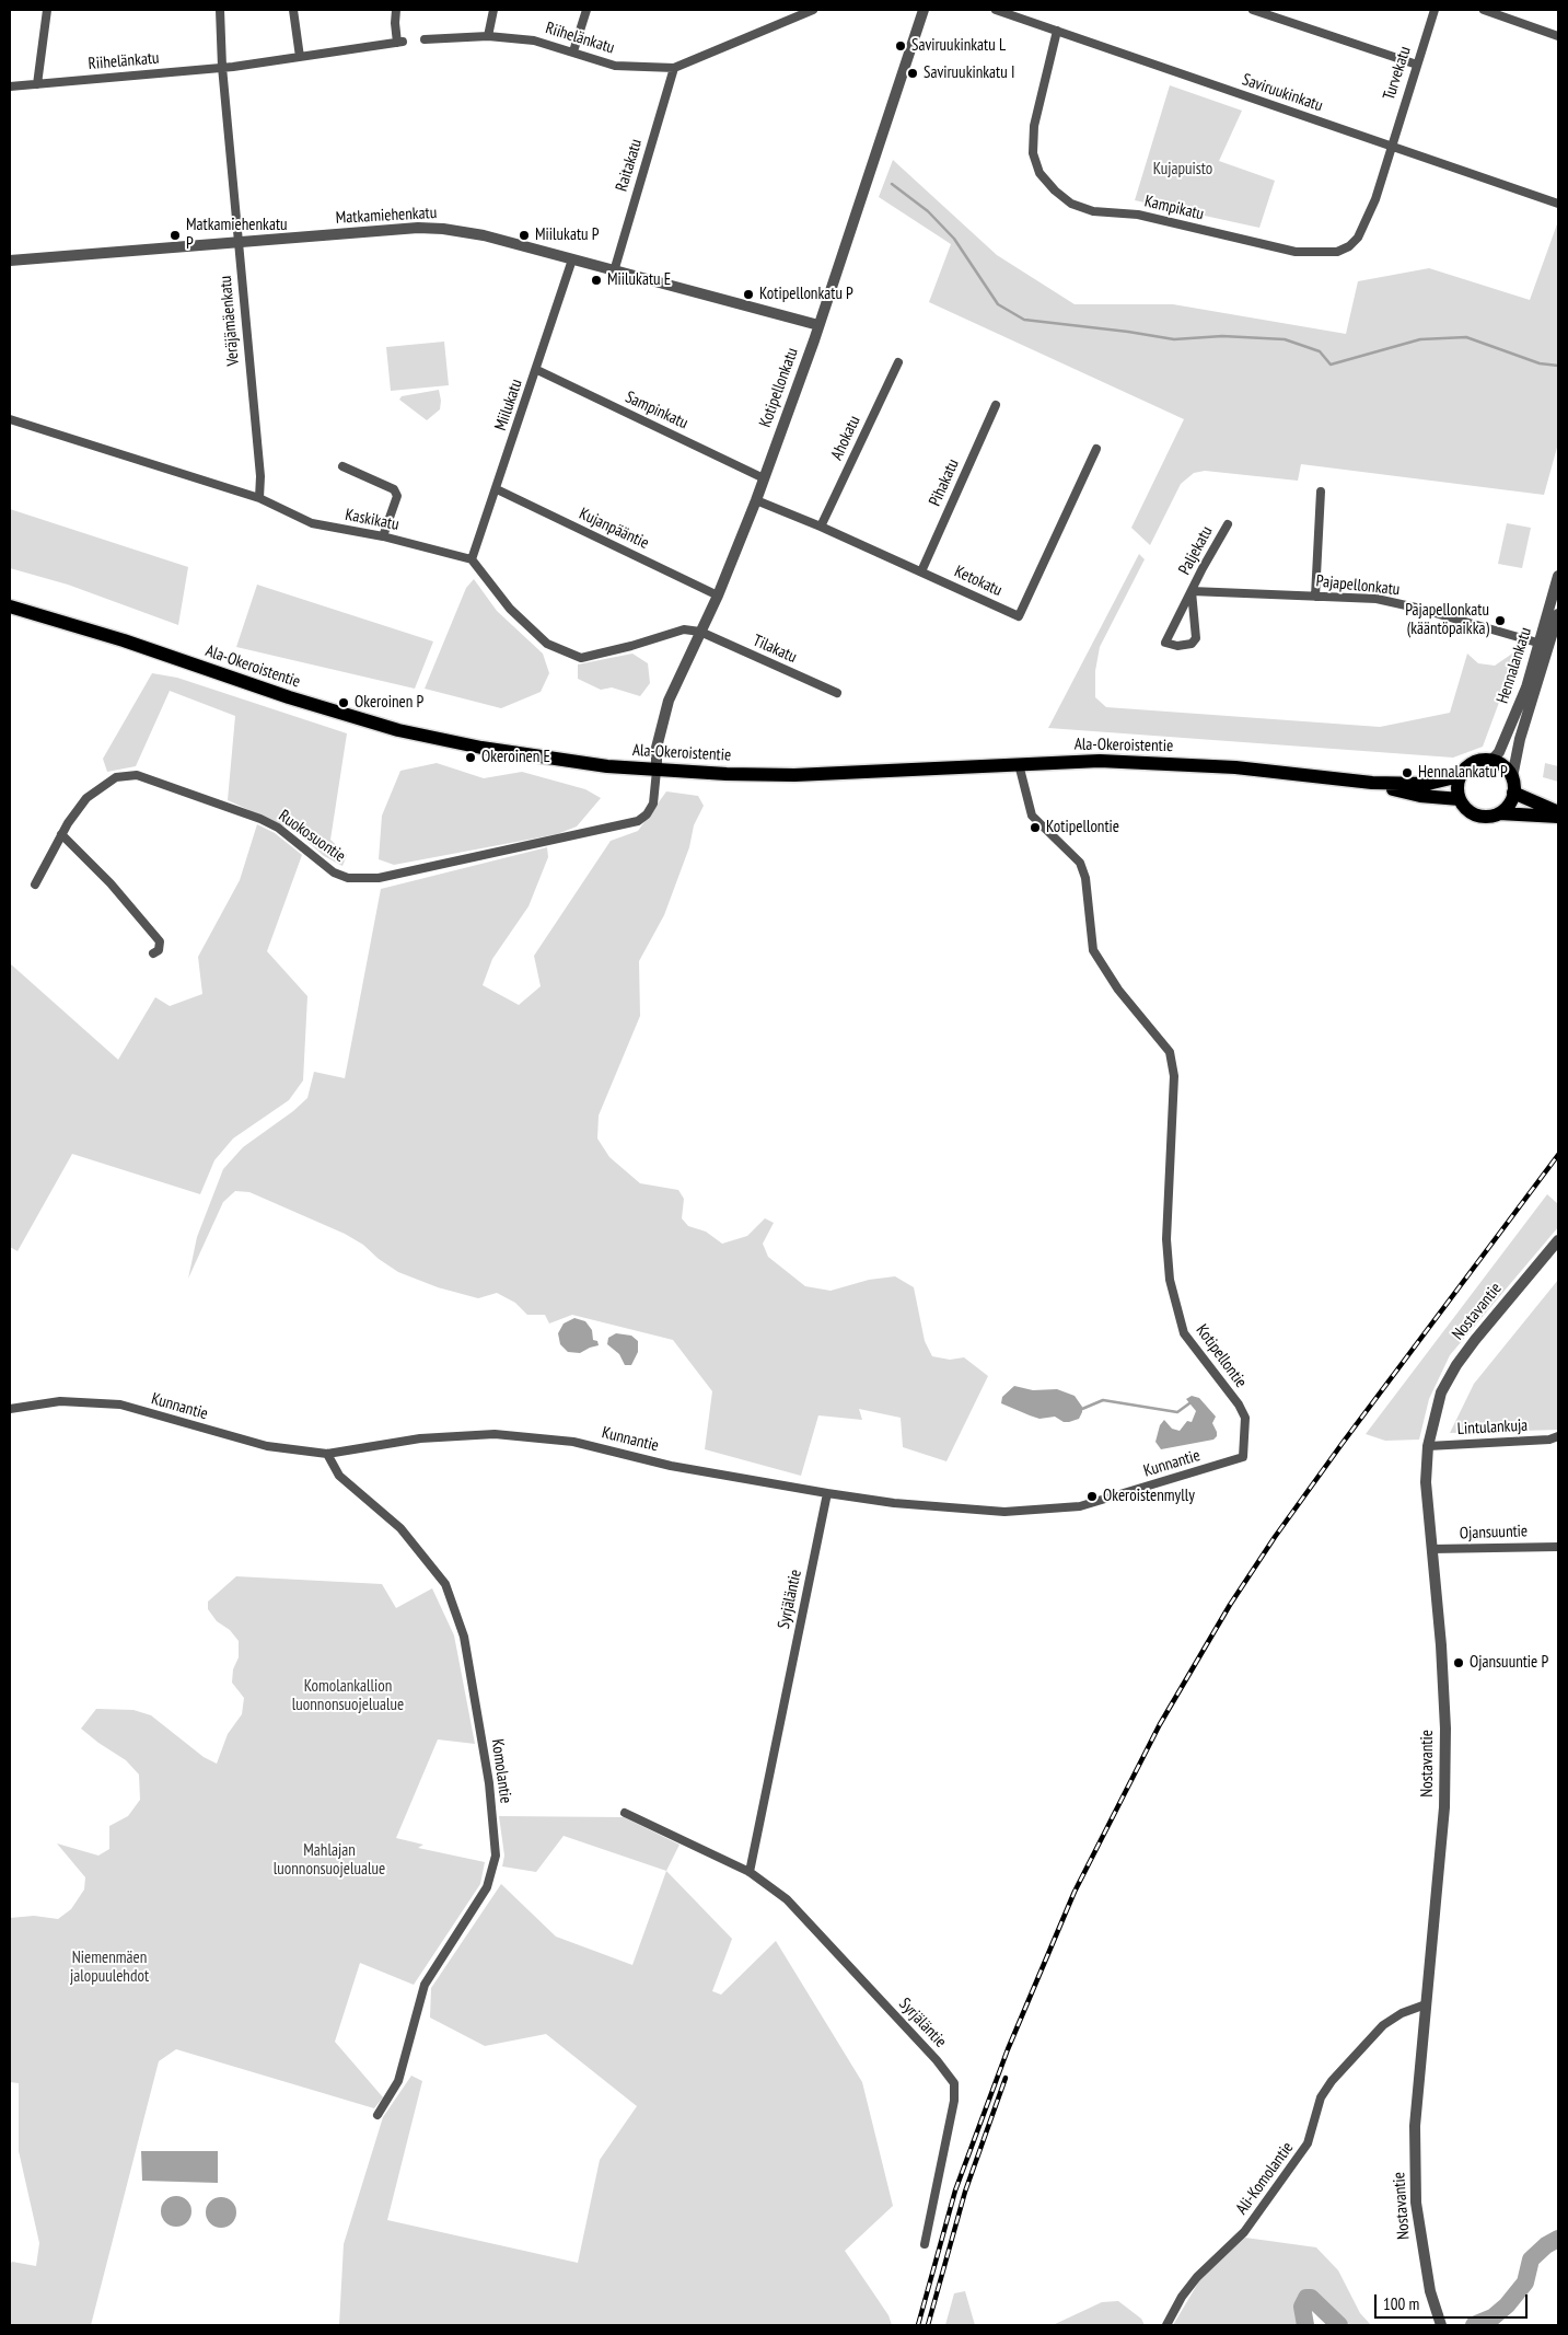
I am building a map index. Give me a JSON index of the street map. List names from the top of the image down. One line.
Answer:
{"streets":{"main road":["Ala-Okeroistentie"],"street":["Riihelänkatu","Turvekatu","Saviruukinkatu","Raitakatu","Kampikatu","Matkamiehenkatu","Veräjämäenkatu","Kotipellonkatu","Miilukatu","Sampinkatu","Ahokatu","Pihakatu","Kaskikatu","Kujanpääntie","Paljekatu","Ketokatu","Pajapellonkatu","Tilakatu","Hennalankatu","Ruokosuontie","Nostavantie","Kotipellontie","Kunnantie","Lintulankuja","Ojansuuntie","Syrjäläntie","Komolantie","Ali-Komolantie"]},"crossings":[["Riihelänkatu","Raitakatu"],["Riihelänkatu","Veräjämäenkatu"],["Turvekatu","Saviruukinkatu"],["Turvekatu","Kampikatu"],["Saviruukinkatu","Kampikatu"],["Raitakatu","Matkamiehenkatu"],["Matkamiehenkatu","Veräjämäenkatu"],["Matkamiehenkatu","Kotipellonkatu"],["Matkamiehenkatu","Miilukatu"],["Veräjämäenkatu","Kaskikatu"],["Kotipellonkatu","Sampinkatu"],["Kotipellonkatu","Kujanpääntie"],["Kotipellonkatu","Ketokatu"],["Kotipellonkatu","Tilakatu"],["Kotipellonkatu","Ala-Okeroistentie"],["Kotipellonkatu","Ruokosuontie"],["Miilukatu","Sampinkatu"],["Miilukatu","Kaskikatu"],["Miilukatu","Kujanpääntie"],["Ahokatu","Ketokatu"],["Pihakatu","Ketokatu"],["Paljekatu","Pajapellonkatu"],["Pajapellonkatu","Hennalankatu"],["Hennalankatu","Ala-Okeroistentie"],["Ala-Okeroistentie","Ruokosuontie"],["Ala-Okeroistentie","Kotipellontie"],["Nostavantie","Lintulankuja"],["Nostavantie","Ojansuuntie"],["Nostavantie","Ali-Komolantie"],["Kotipellontie","Kunnantie"],["Kunnantie","Syrjäläntie"],["Kunnantie","Komolantie"]],"parks":["Kujapuisto","Komolankallion luonnonsuojelualue","Mahlajan luonnonsuojelualue","Niemenmäen jalopuulehdot"],"places":["Saviruukinkatu L","Saviruukinkatu I","Matkamiehenkatu P","Miilukatu P","Miilukatu E","Kotipellonkatu P","Pajapellonkatu (kääntöpaikka)","Okeroinen P","Okeroinen E","Hennalankatu P","Kotipellontie","Okeroistenmylly","Ojansuuntie P"],"scale_bar":"100 m"}
